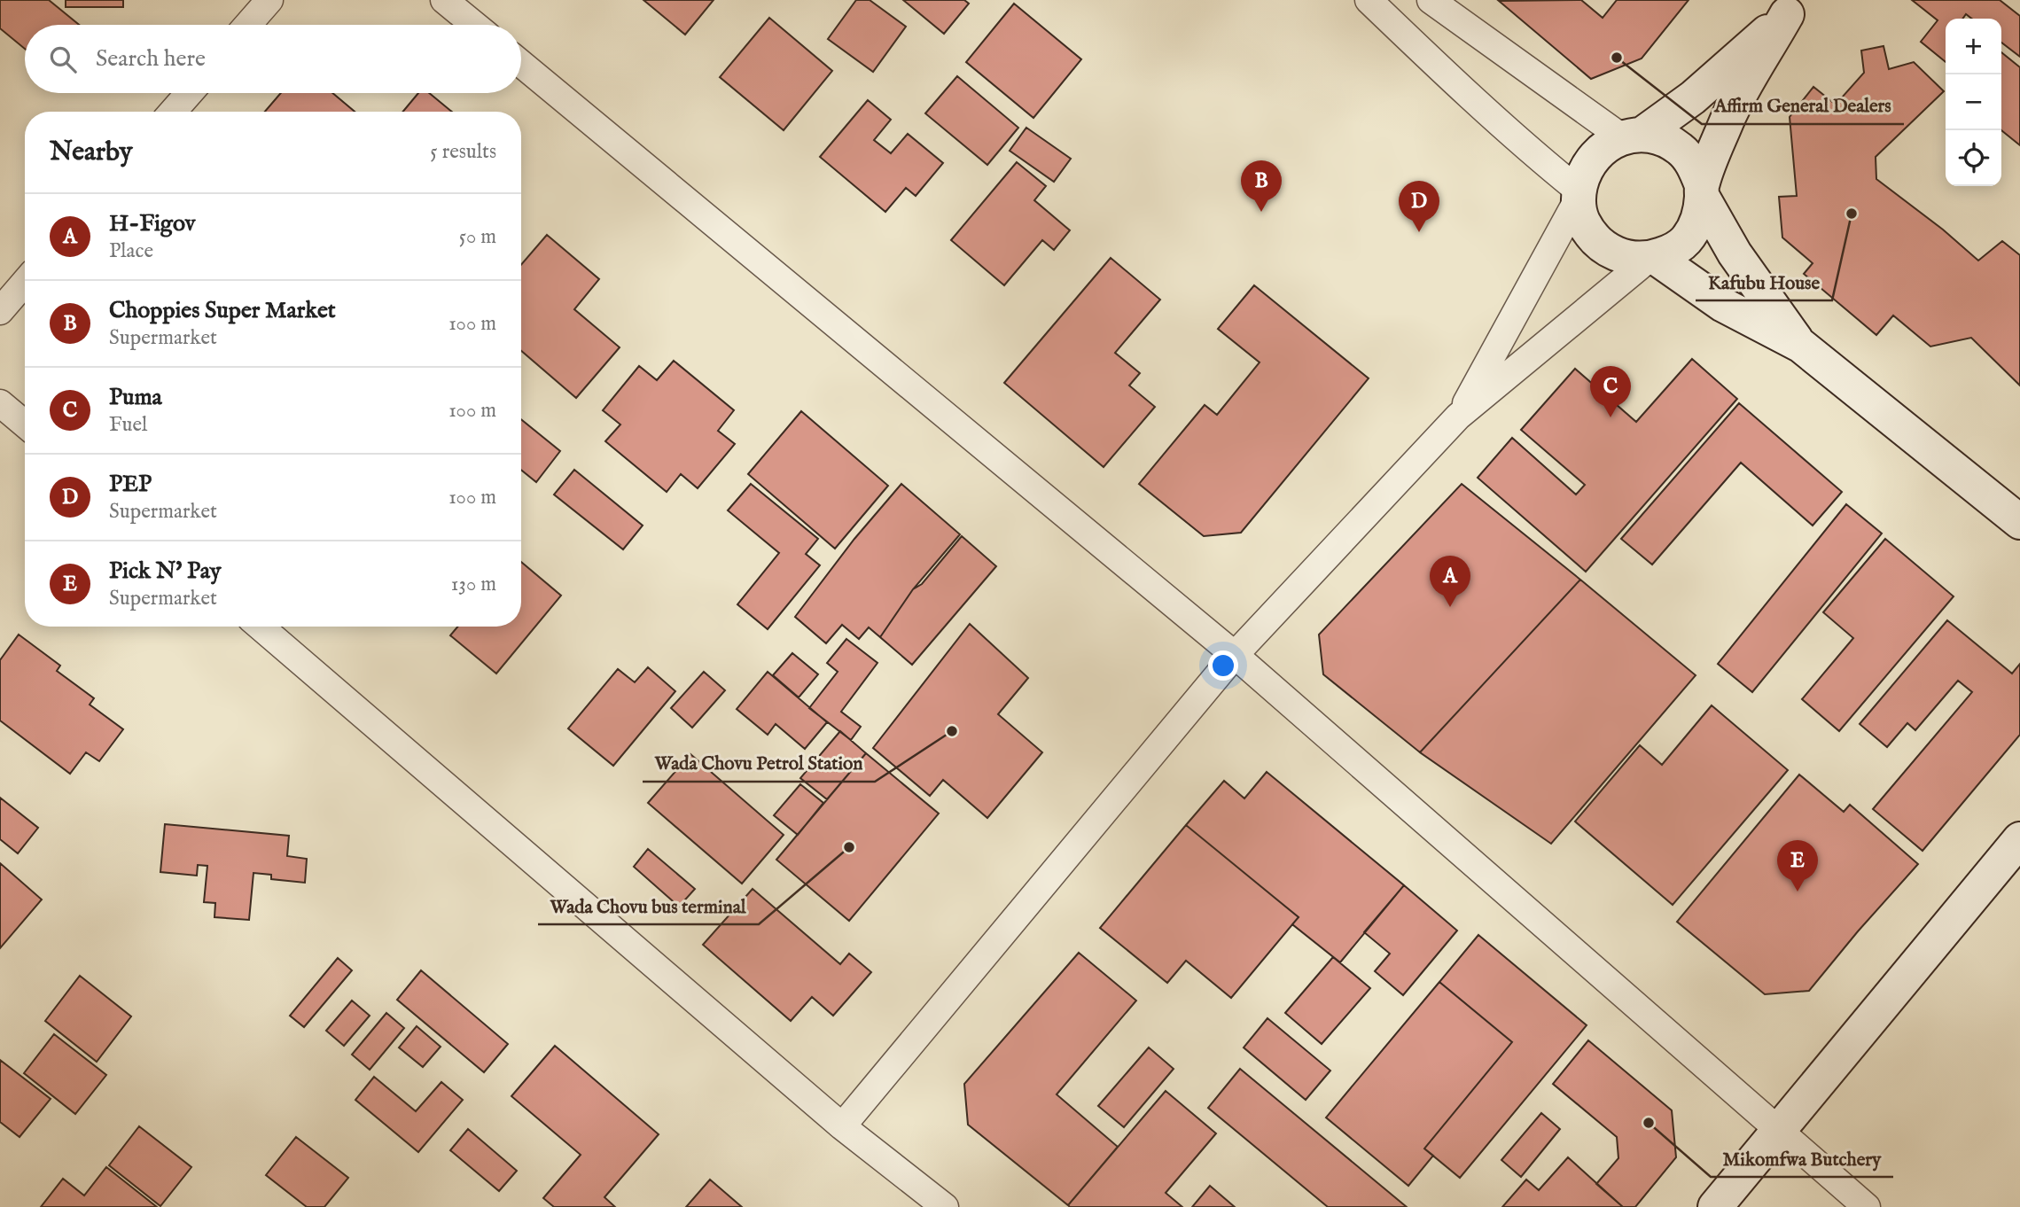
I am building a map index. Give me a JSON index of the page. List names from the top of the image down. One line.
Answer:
{"places":["Affirm General Dealers","Kafubu House","Wada Chovu Petrol Station","Wada Chovu bus terminal","Mikomfwa Butchery"],"page":{"map_buttons":["+","−"],"search":"Search here","heading":["Nearby","5 results"],"pins":["B","D","C","A","E"],"list":[{"mark":"A","name":"H-Figov","note":"Place","value":"50 m"},{"mark":"B","name":"Choppies Super Market","note":"Supermarket","value":"100 m"},{"mark":"C","name":"Puma","note":"Fuel","value":"100 m"},{"mark":"D","name":"PEP","note":"Supermarket","value":"100 m"},{"mark":"E","name":"Pick N' Pay","note":"Supermarket","value":"130 m"}]}}
